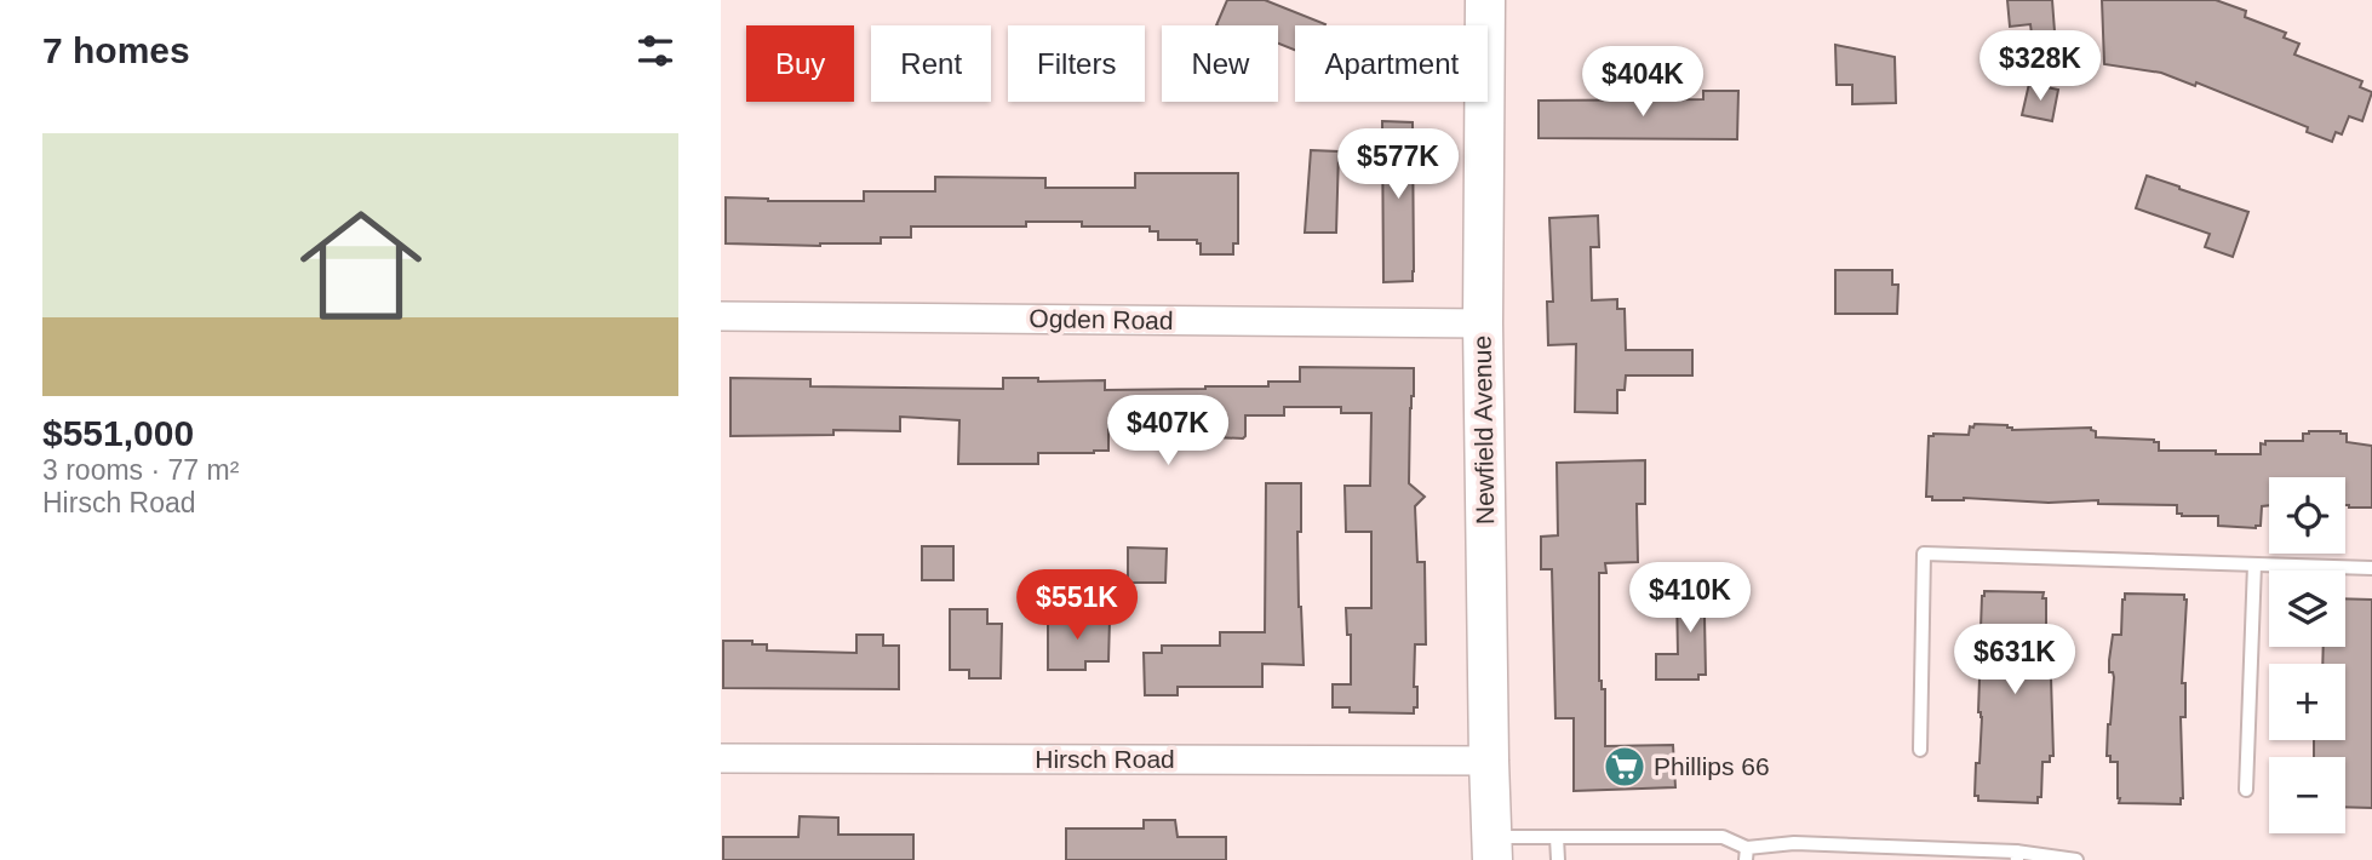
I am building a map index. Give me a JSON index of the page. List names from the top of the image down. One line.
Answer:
{"streets":{"main road":["Newfield Avenue"],"street":["Ogden Road","Hirsch Road"]},"crossings":[["Ogden Road","Newfield Avenue"],["Newfield Avenue","Hirsch Road"]],"places":{"supermarket":["Phillips 66"]},"page":{"heading":"7 homes","chip":["Buy","Rent","Filters","New","Apartment"],"price":["$328K","$404K","$577K","$407K","$410K","$551K","$631K"],"list":[{"name":"$551,000","note":"3 rooms · 77 m² · Hirsch Road"}],"map_buttons":["+","−"]}}
